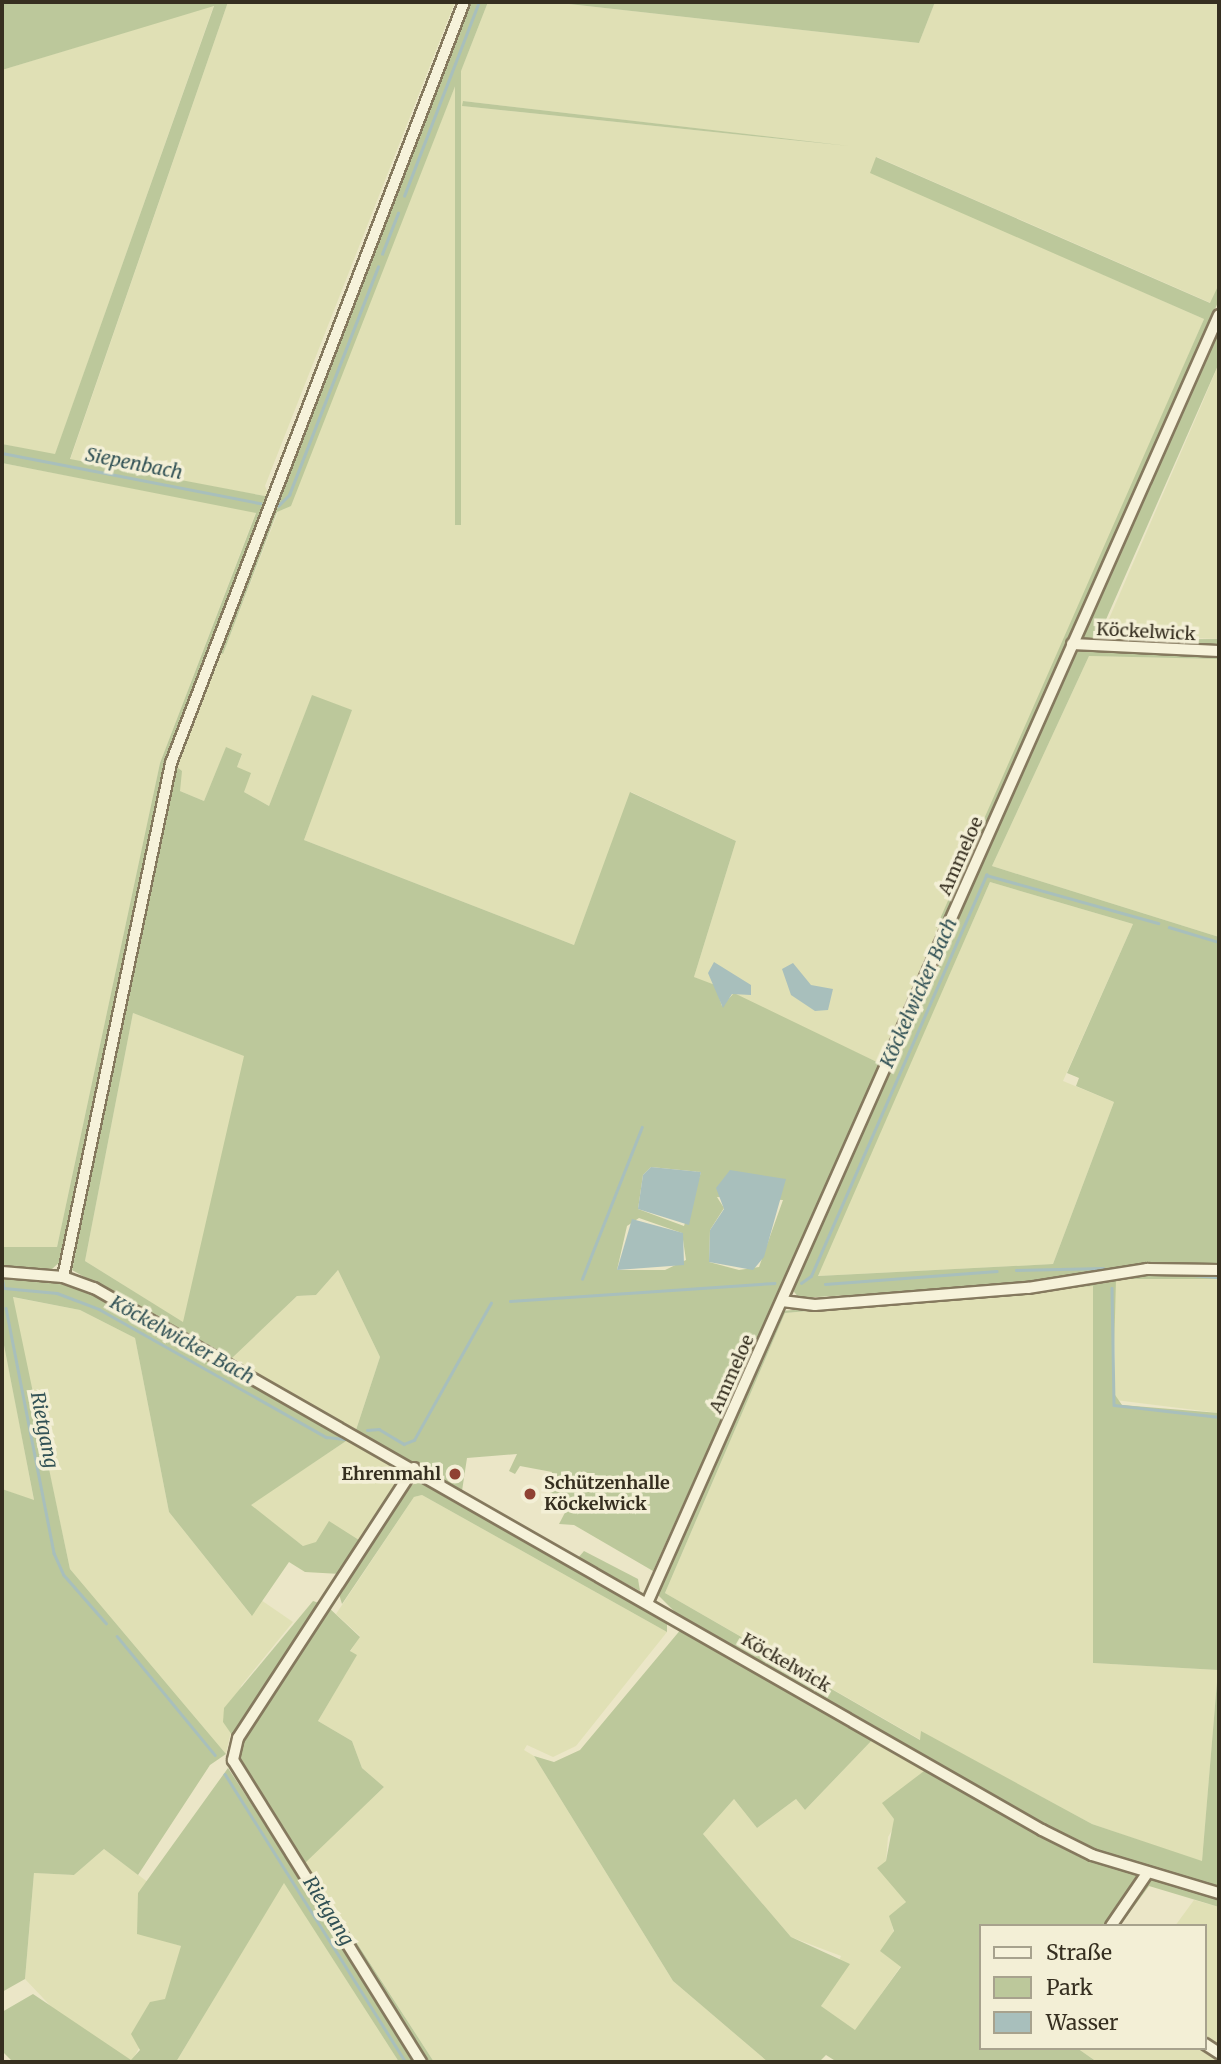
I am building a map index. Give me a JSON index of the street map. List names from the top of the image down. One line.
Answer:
{"streets":{"street":["Köckelwick","Ammeloe"]},"crossings":[["Köckelwick","Ammeloe"]],"water":["Siepenbach","Köckelwicker Bach","Rietgang"],"places":["Ehrenmahl","Schützenhalle Köckelwick"],"legend":["Straße","Park","Wasser"]}
